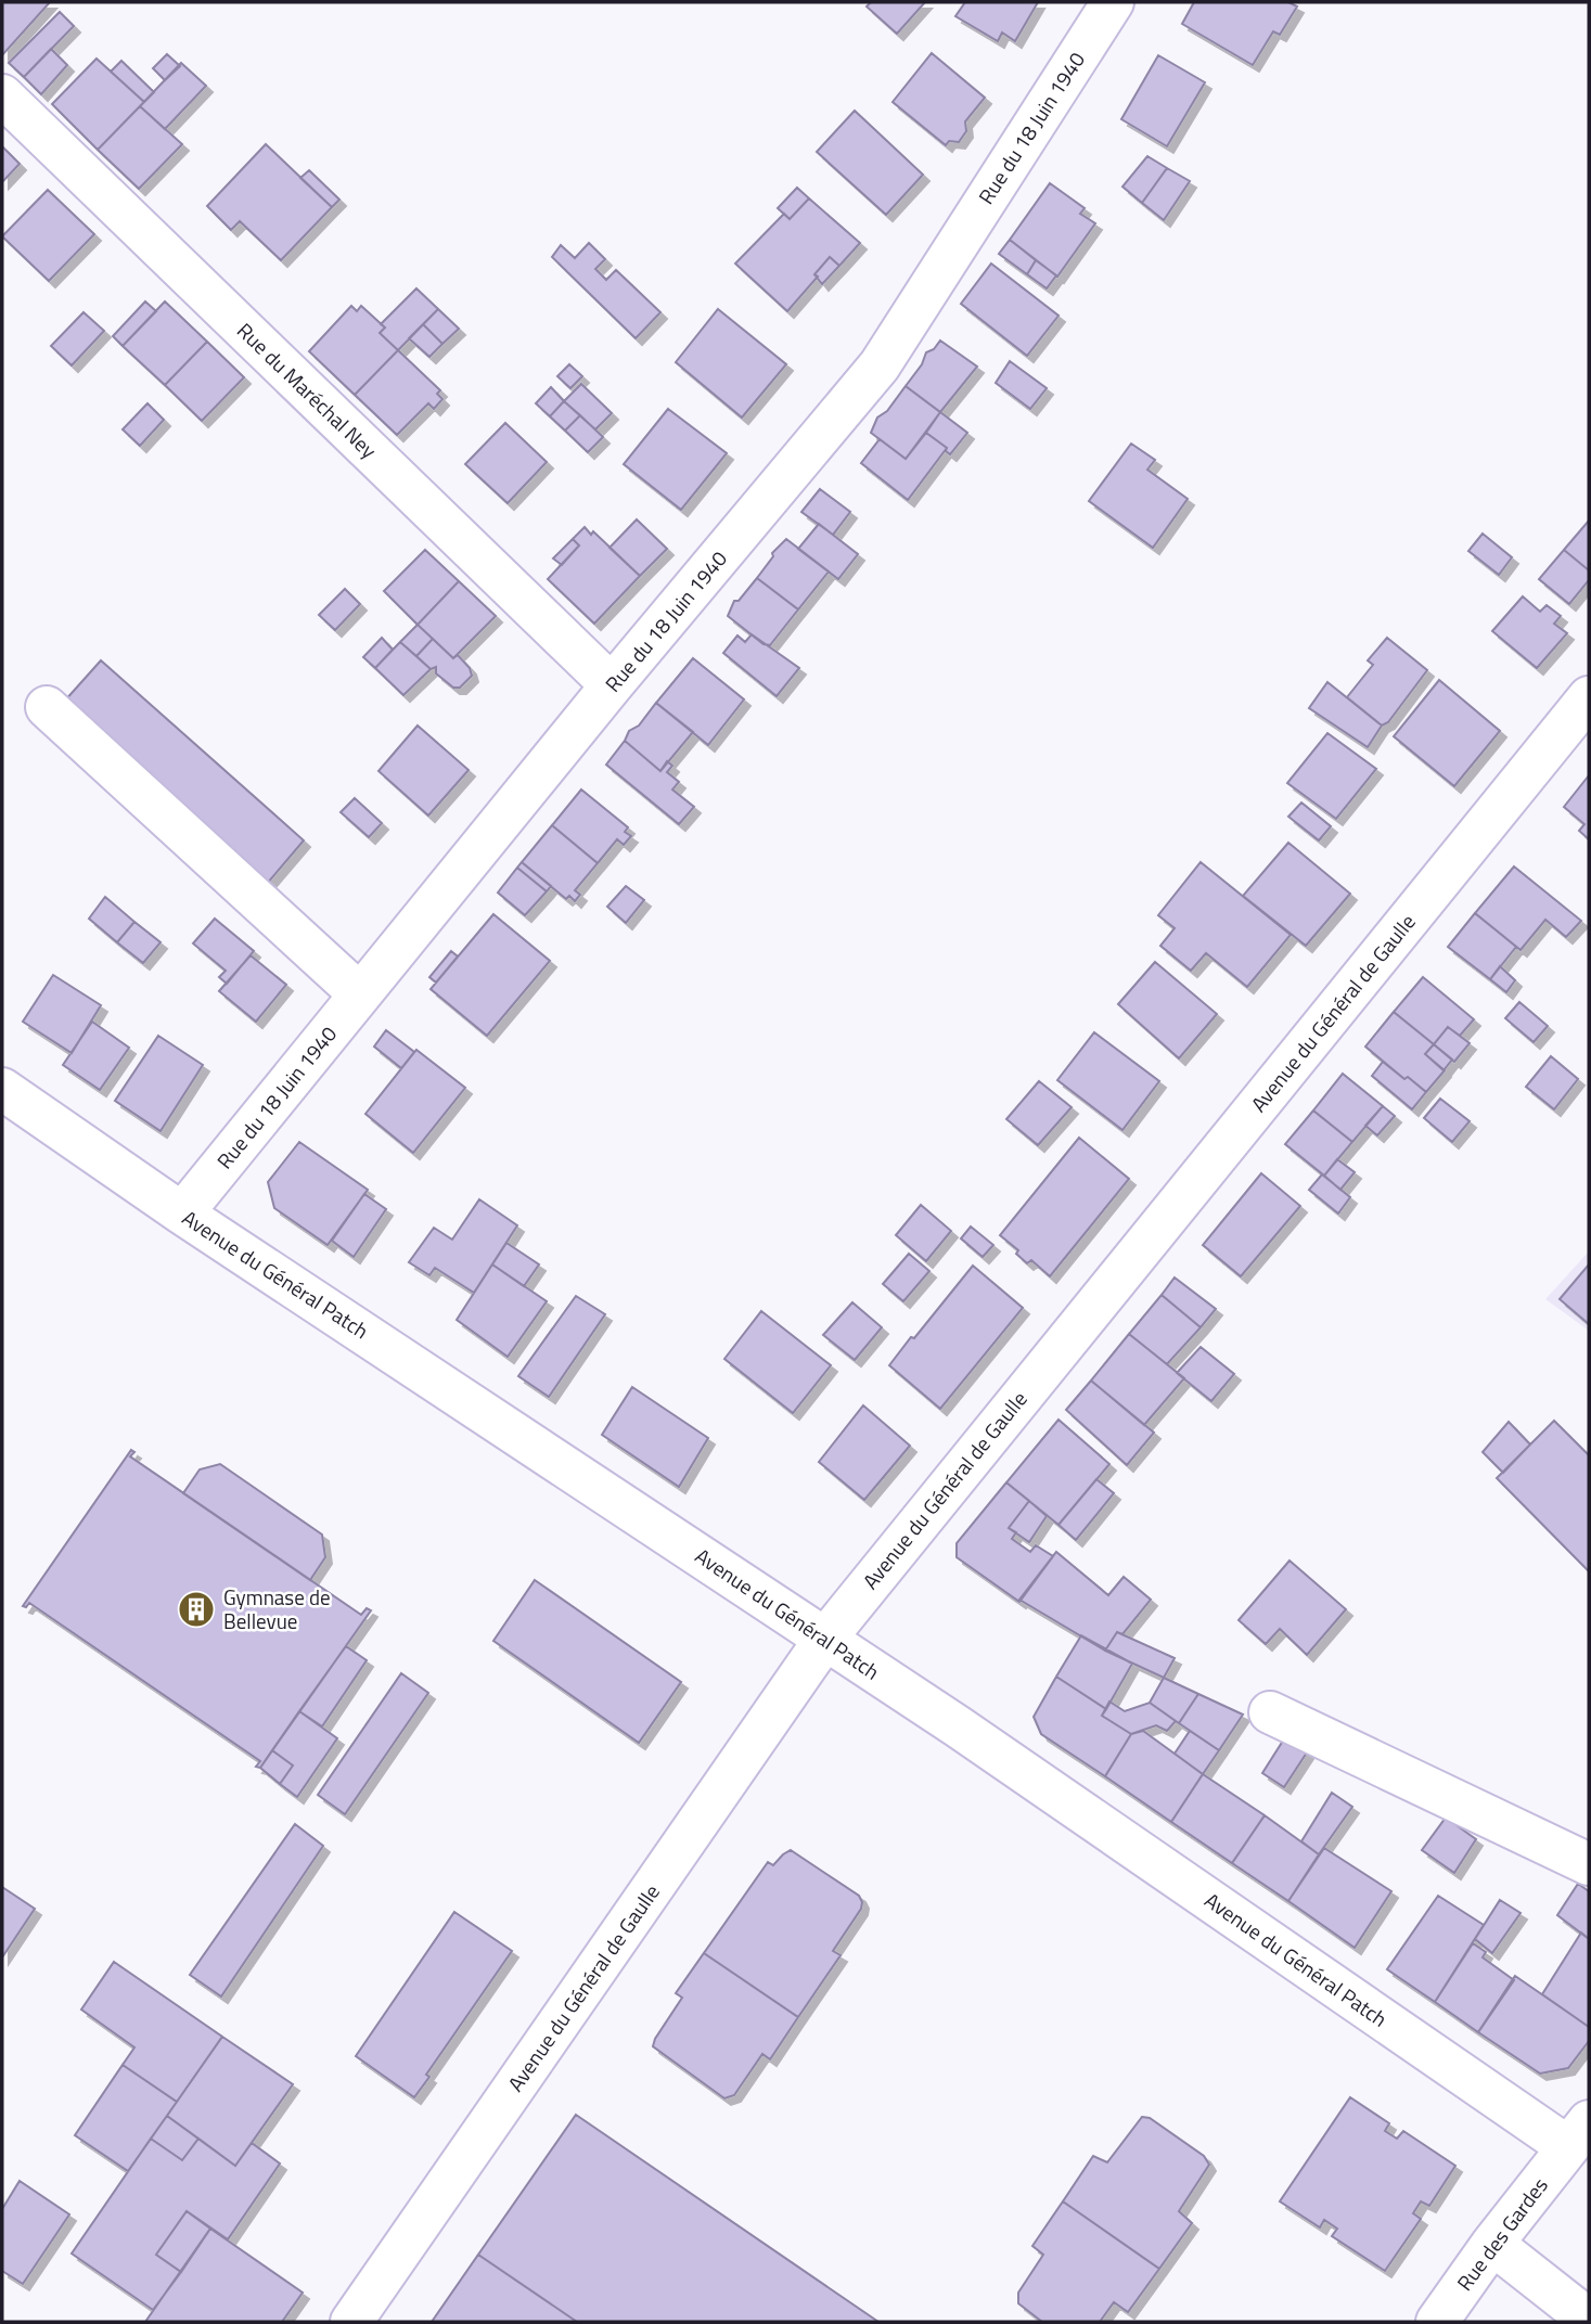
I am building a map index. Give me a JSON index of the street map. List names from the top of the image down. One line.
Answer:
{"streets":{"street":["Rue du 18 Juin 1940","Rue du Maréchal Ney","Avenue du Général de Gaulle","Avenue du Général Patch","Rue des Gardes"]},"crossings":[["Rue du 18 Juin 1940","Rue du Maréchal Ney"],["Rue du 18 Juin 1940","Avenue du Général Patch"],["Avenue du Général de Gaulle","Avenue du Général Patch"],["Avenue du Général Patch","Rue des Gardes"]],"places":{"building":["Gymnase de Bellevue"]}}
